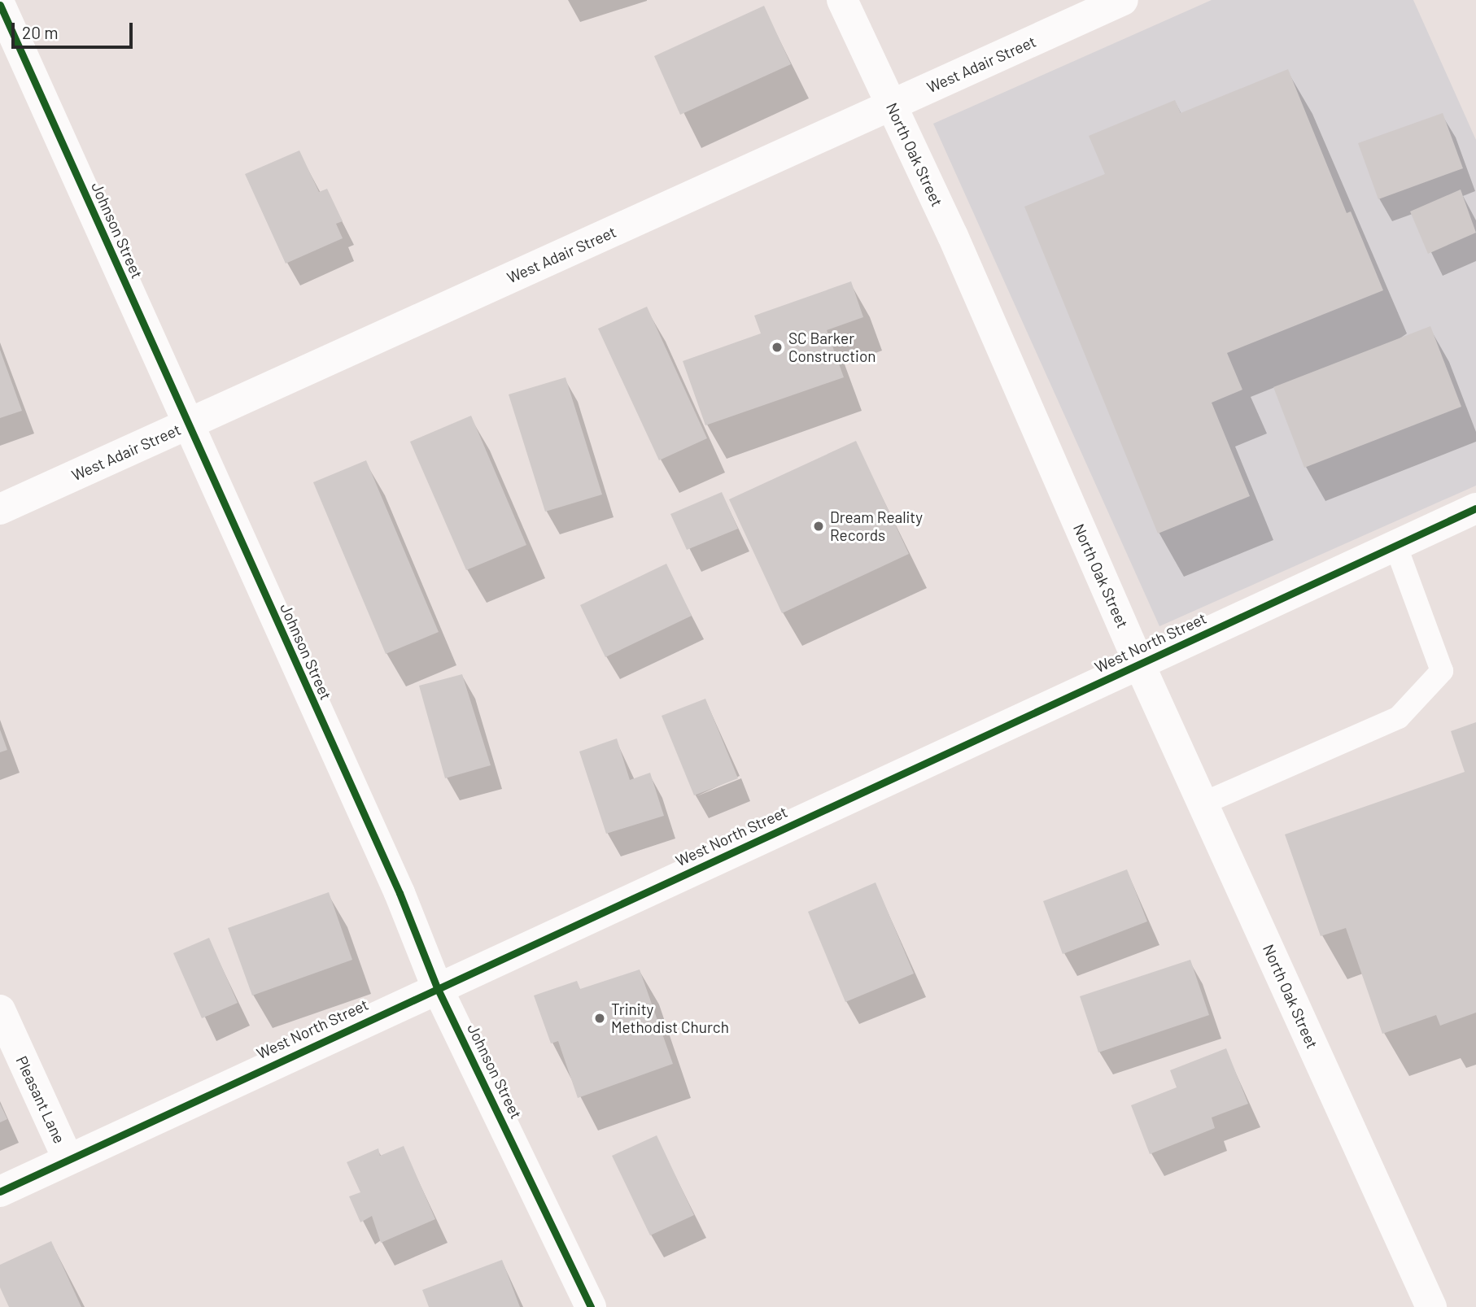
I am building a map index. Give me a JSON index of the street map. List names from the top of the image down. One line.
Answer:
{"streets":{"street":["West Adair Street","North Oak Street","Johnson Street","West North Street","Pleasant Lane"]},"crossings":[["West Adair Street","North Oak Street"],["West Adair Street","Johnson Street"],["North Oak Street","West North Street"],["Johnson Street","West North Street"],["West North Street","Pleasant Lane"]],"places":["SC Barker Construction","Dream Reality Records","Trinity Methodist Church"],"scale_bar":"20 m"}
